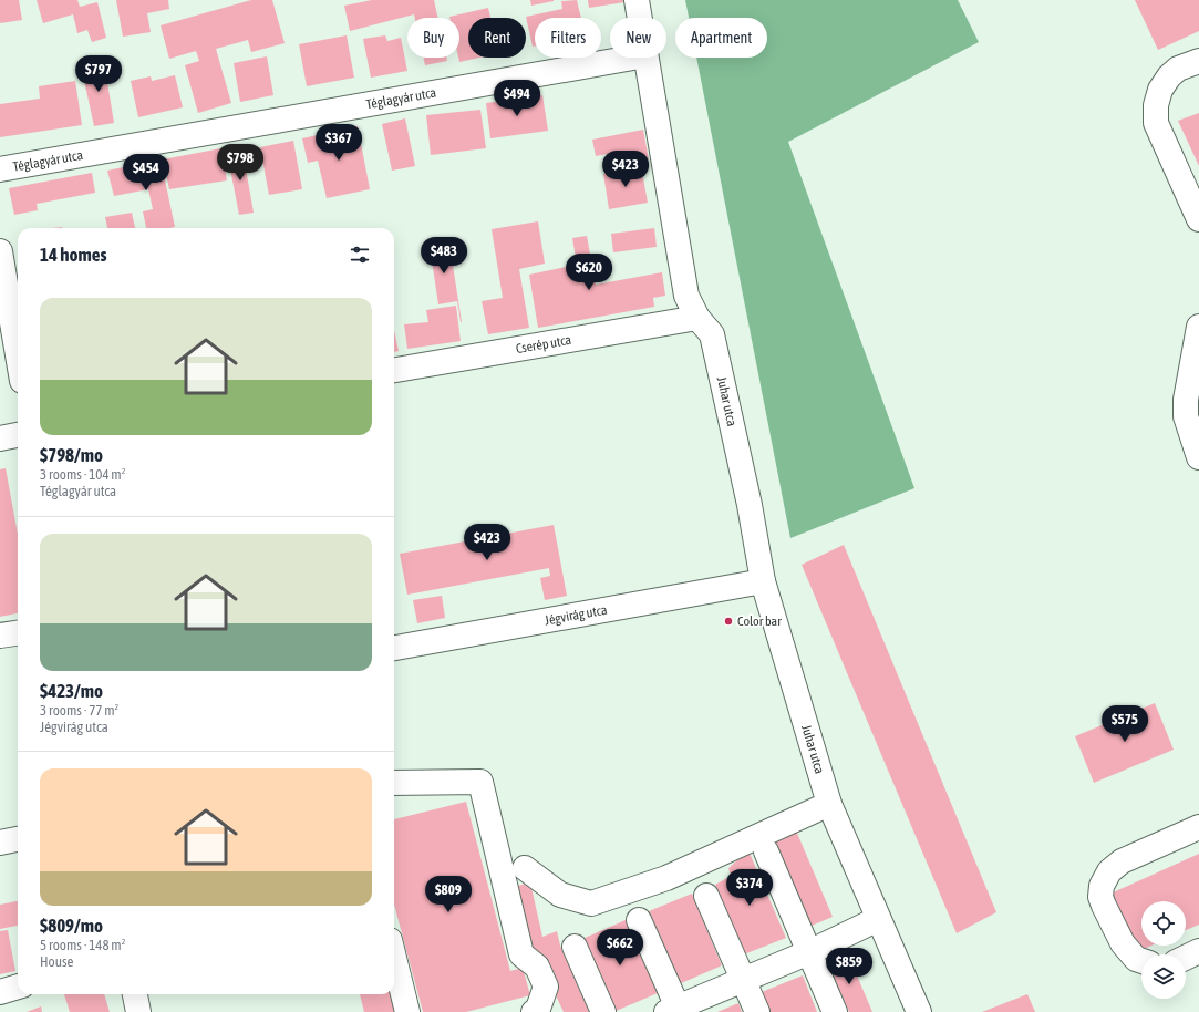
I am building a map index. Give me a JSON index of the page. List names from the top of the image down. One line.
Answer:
{"streets":{"street":["Téglagyár utca","Cserép utca","Juhar utca","Jégvirág utca"]},"crossings":[["Cserép utca","Juhar utca"],["Juhar utca","Jégvirág utca"]],"places":["Color bar"],"page":{"chip":["Buy","Rent","Filters","New","Apartment"],"price":["$797","$494","$367","$798","$423","$454","$483","$620","$423","$575","$374","$809","$662","$859"],"heading":"14 homes","list":[{"name":"$798/mo","note":"3 rooms · 104 m² · Téglagyár utca"},{"name":"$423/mo","note":"3 rooms · 77 m² · Jégvirág utca"},{"name":"$809/mo","note":"5 rooms · 148 m² · House"}]}}
